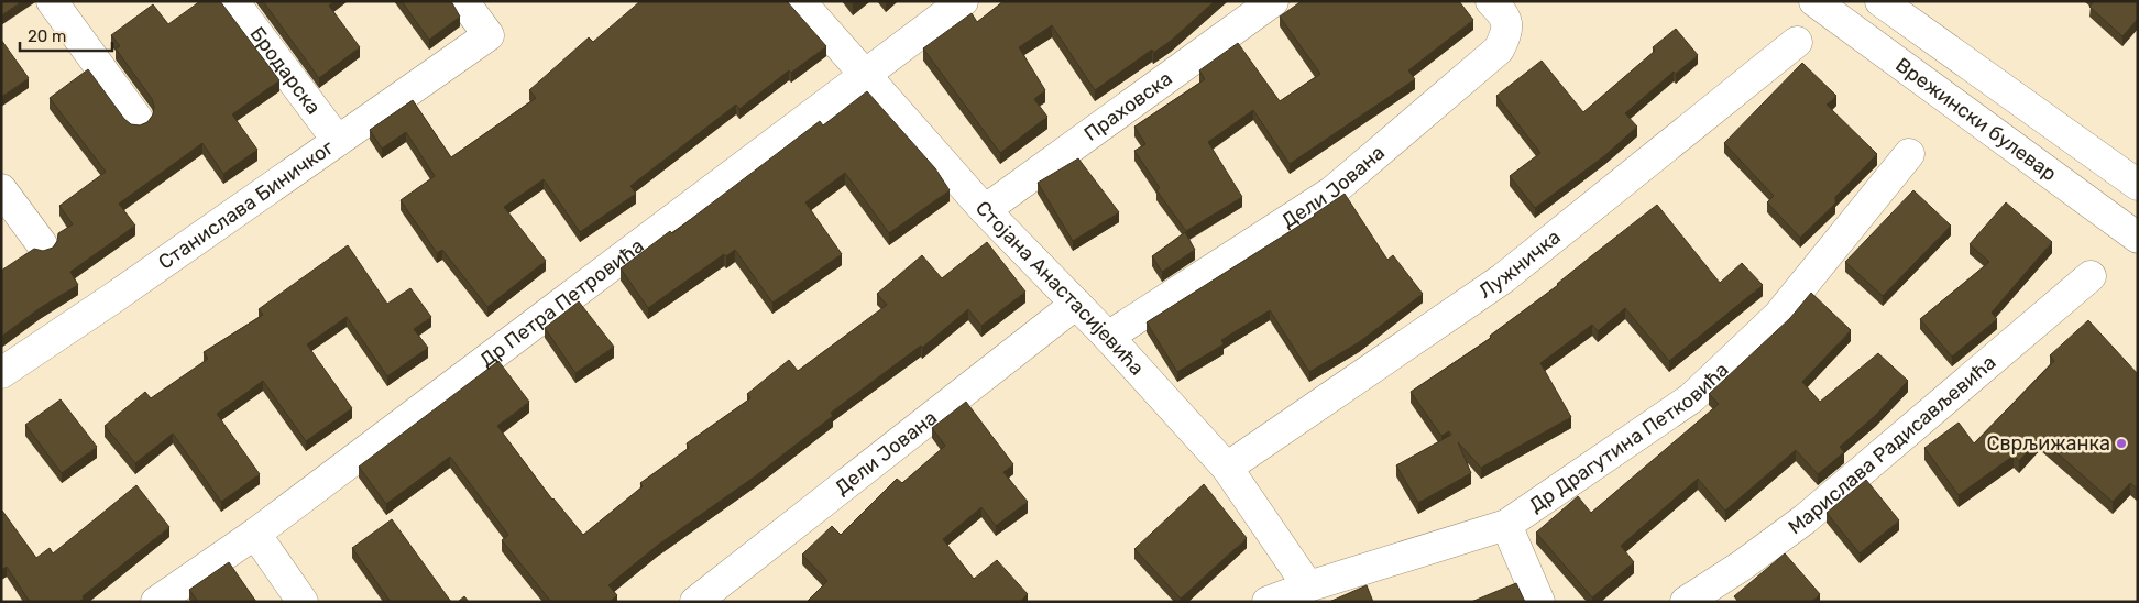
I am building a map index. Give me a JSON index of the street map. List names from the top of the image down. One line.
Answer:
{"streets":{"street":["Бродарска","Праховска","Врежински булевар","Дели Јована","Станислава Биничког","Лужничка","Стојана Анастасијевића","Др Петра Петровића","Др Драгутина Петковића","Марислава Радисављевића"]},"crossings":[["Бродарска","Станислава Биничког"],["Праховска","Стојана Анастасијевића"],["Дели Јована","Стојана Анастасијевића"],["Лужничка","Стојана Анастасијевића"],["Стојана Анастасијевића","Др Петра Петровића"],["Стојана Анастасијевића","Др Драгутина Петковића"]],"places":["Сврљижанка"],"scale_bar":"20 m"}
